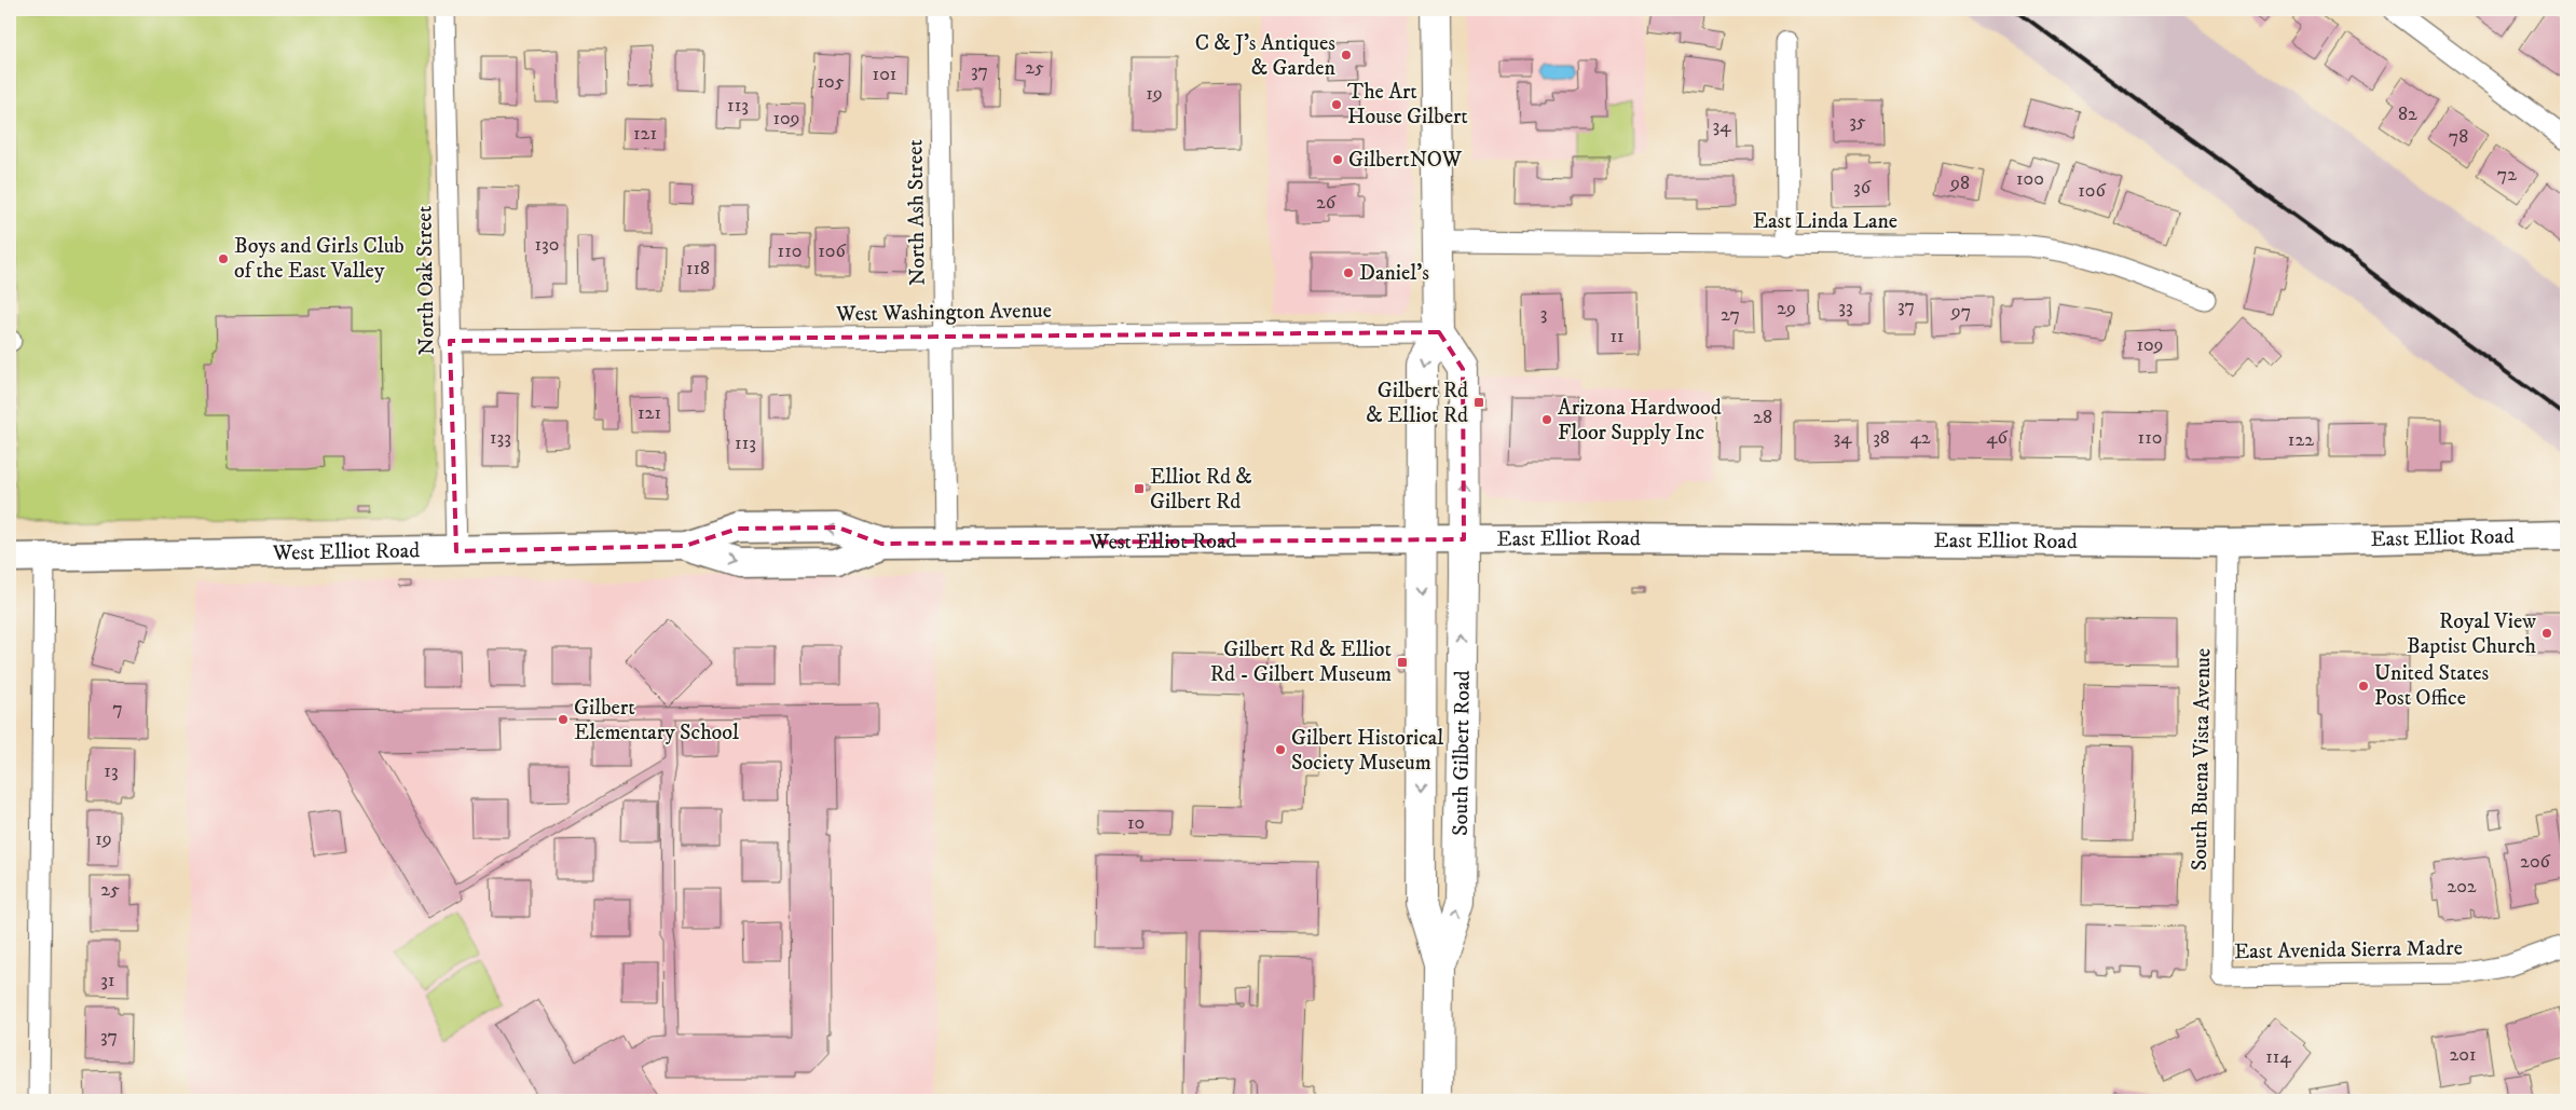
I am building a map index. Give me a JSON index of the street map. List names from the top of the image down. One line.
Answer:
{"streets":{"main road":["East Elliot Road","West Elliot Road","South Gilbert Road"],"street":["North Ash Street","East Linda Lane","North Oak Street","West Washington Avenue","South Buena Vista Avenue","East Avenida Sierra Madre"]},"crossings":[["North Ash Street","West Washington Avenue"],["North Ash Street","West Elliot Road"],["North Oak Street","West Washington Avenue"],["North Oak Street","West Elliot Road"],["East Elliot Road","West Elliot Road"],["East Elliot Road","South Gilbert Road"],["East Elliot Road","South Buena Vista Avenue"],["West Elliot Road","South Gilbert Road"],["South Buena Vista Avenue","East Avenida Sierra Madre"]],"places":{"other":["C & J's Antiques & Garden","The Art House Gilbert","GilbertNOW","Boys and Girls Club of the East Valley","Daniel's","Arizona Hardwood Floor Supply Inc","Royal View Baptist Church","United States Post Office","Gilbert Elementary School","Gilbert Historical Society Museum"],"transit":["Gilbert Rd & Elliot Rd","Elliot Rd & Gilbert Rd","Gilbert Rd & Elliot Rd - Gilbert Museum"]},"house_numbers":["25","37","101","105","19","113","82","109","35","34","121","78","72","100","98","36","106","26","130","110","106","118","37","33","29","97","3","27","11","109","121","28","133","34","38","42","46","110","122","113","7","13","10","19","206","202","25","31","37","201","114"]}
